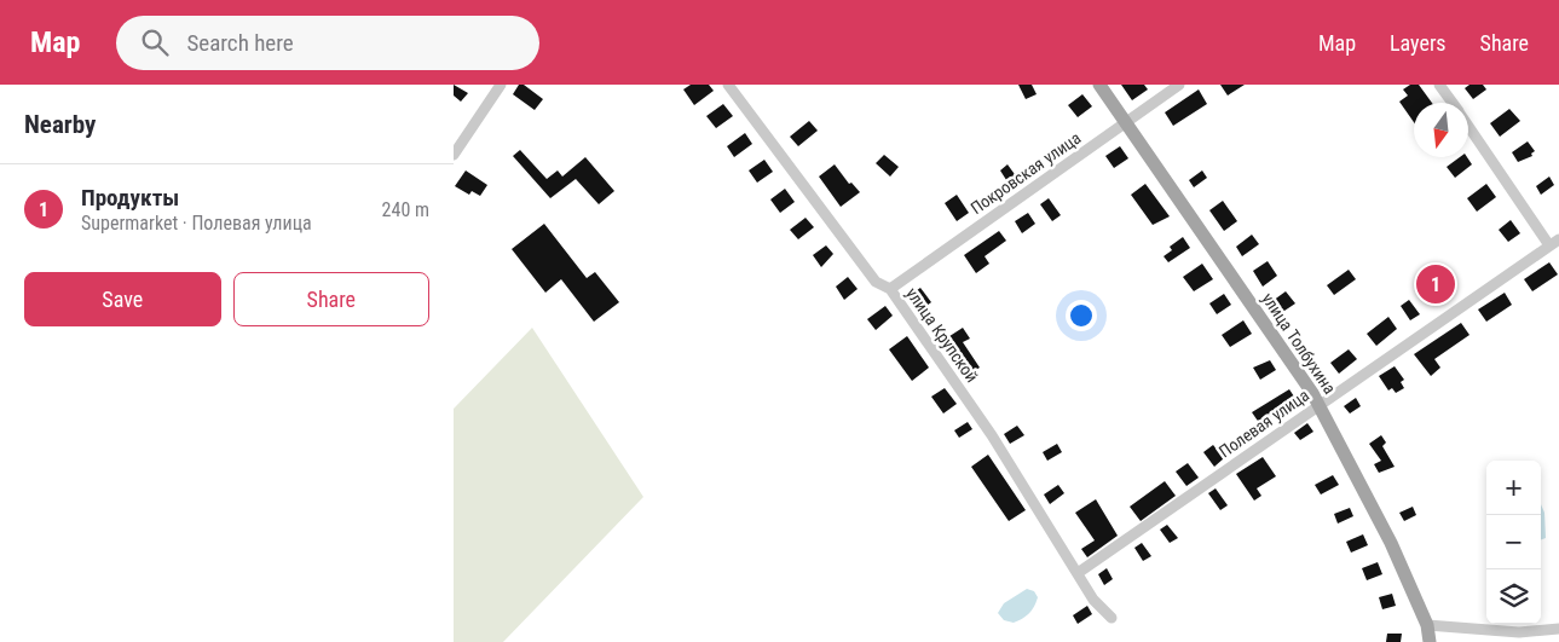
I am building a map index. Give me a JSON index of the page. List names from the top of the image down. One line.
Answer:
{"streets":{"main road":["улица Толбухина"],"street":["Покровская улица","улица Крупской","Полевая улица"]},"crossings":[["Покровская улица","улица Крупской"],["Покровская улица","улица Толбухина"],["улица Крупской","Полевая улица"],["улица Толбухина","Полевая улица"]],"north":"bottom","page":{"header":"Map","search":"Search here","nav":["Map","Layers","Share"],"heading":"Nearby","list":[{"mark":"1","name":"Продукты","note":"Supermarket · Полевая улица","value":"240 m"}],"buttons":["Save","Share"],"pins":"1","map_buttons":["+","−"]}}
